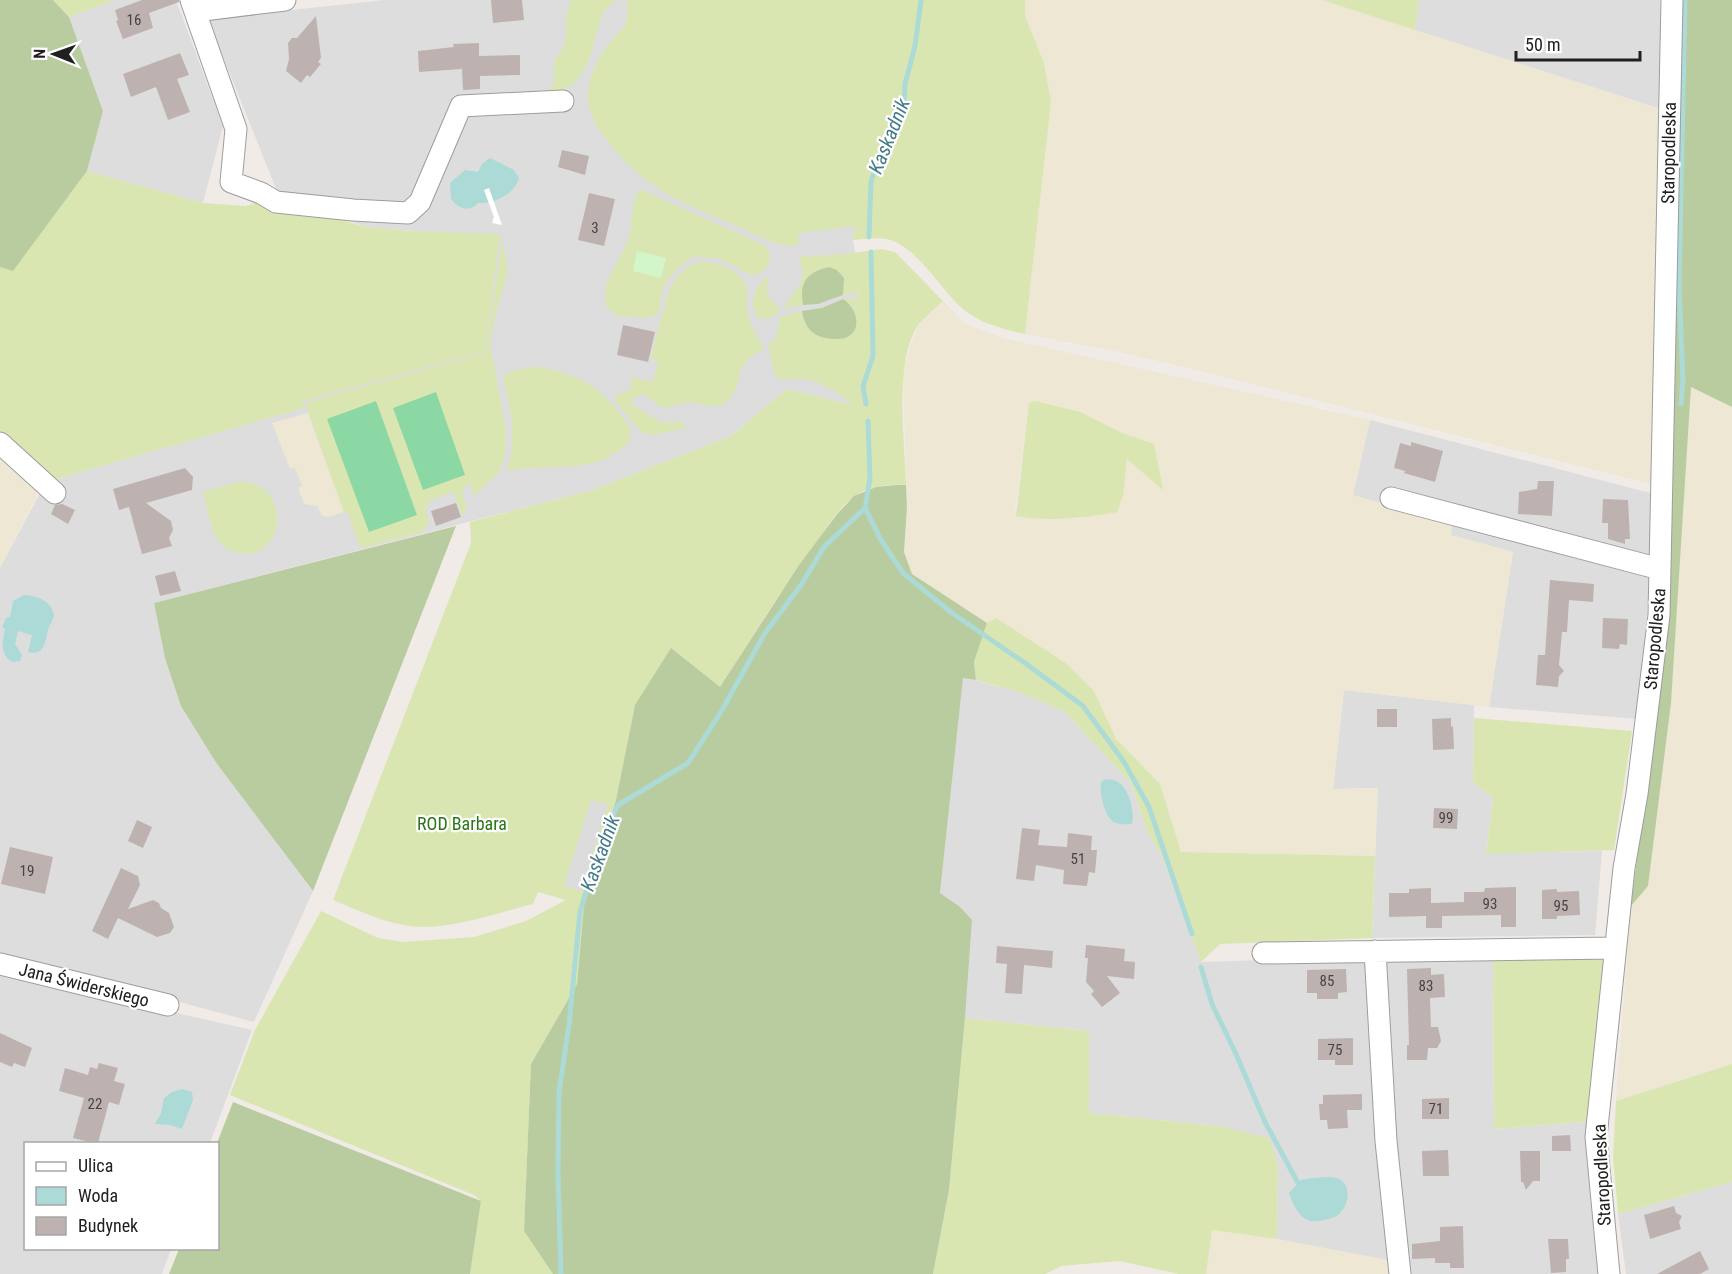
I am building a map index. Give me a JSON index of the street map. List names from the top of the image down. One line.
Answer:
{"streets":{"street":["Staropodleska","Jana Świderskiego"]},"water":["Kaskadnik"],"parks":["ROD Barbara"],"house_numbers":["16","3","99","51","19","93","95","85","83","75","22","71"],"legend":["Ulica","Woda","Budynek"],"scale_bar":"50 m","north":"left"}
